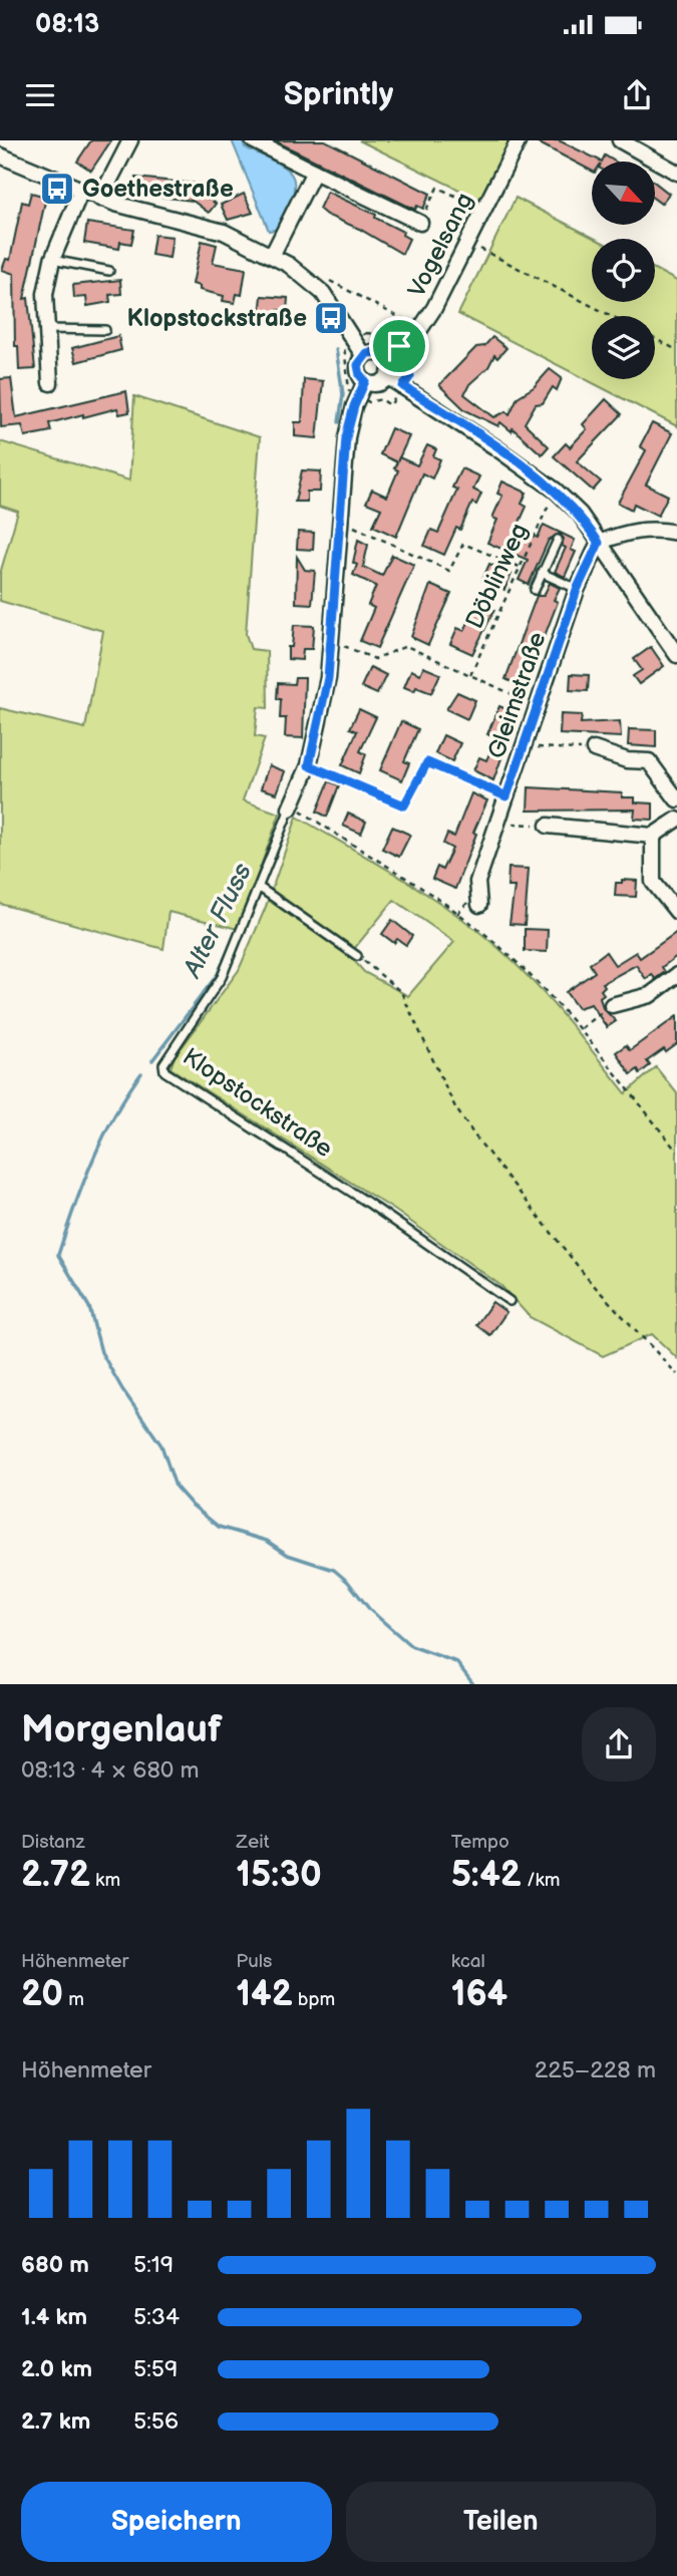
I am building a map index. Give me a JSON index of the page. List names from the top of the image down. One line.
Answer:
{"streets":{"street":["Vogelsang","Gleimstraße","Klopstockstraße"],"path":["Döblinweg"]},"crossings":[["Vogelsang","Klopstockstraße"]],"water":["Alter Fluss"],"places":{"bus stop":["Goethestraße","Klopstockstraße"]},"north":"bottom right","page":{"status":"08:13","header":"Sprintly","heading":["Morgenlauf","08:13 · 4 × 680 m"],"stats":[["Distanz","2.72 km"],["Zeit","15:30"],["Tempo","5:42 /km"],["Höhenmeter","20 m"],["Puls","142 bpm"],["kcal","164"]],"chart":["Höhenmeter","225–228 m"],"list":[{"name":"680 m","note":"5:19"},{"name":"1.4 km","note":"5:34"},{"name":"2.0 km","note":"5:59"},{"name":"2.7 km","note":"5:56"}],"buttons":["Speichern","Teilen"]}}
